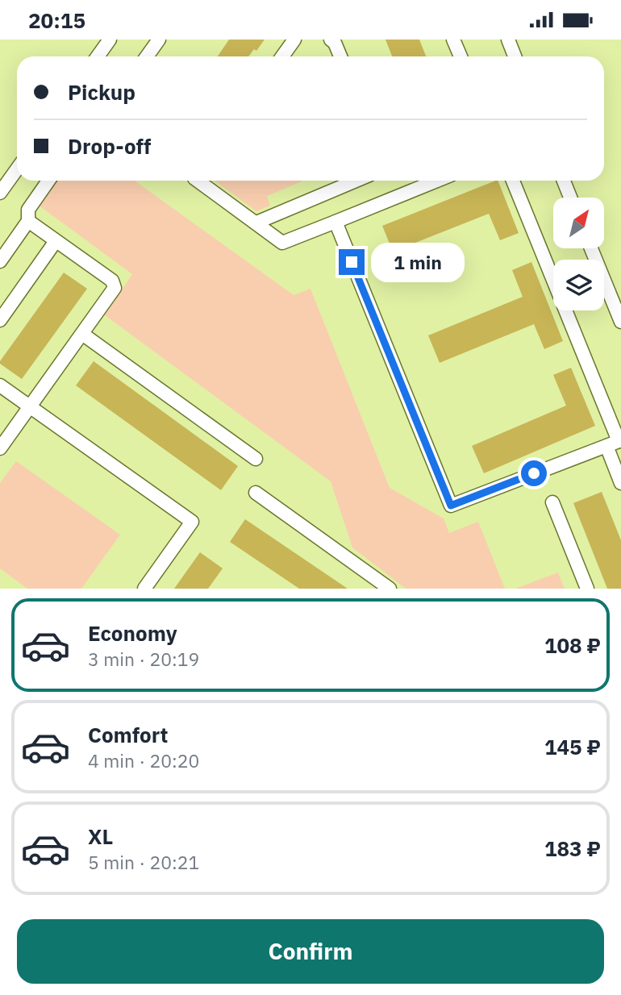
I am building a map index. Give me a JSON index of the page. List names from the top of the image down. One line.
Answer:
{"north":"top right","page":{"status":"20:15","banner":["Pickup","Drop-off"],"bubble":"1 min","list":[{"name":"Economy","note":"3 min · 20:19","value":"108 ₽"},{"name":"Comfort","note":"4 min · 20:20","value":"145 ₽"},{"name":"XL","note":"5 min · 20:21","value":"183 ₽"}],"buttons":"Confirm"}}
